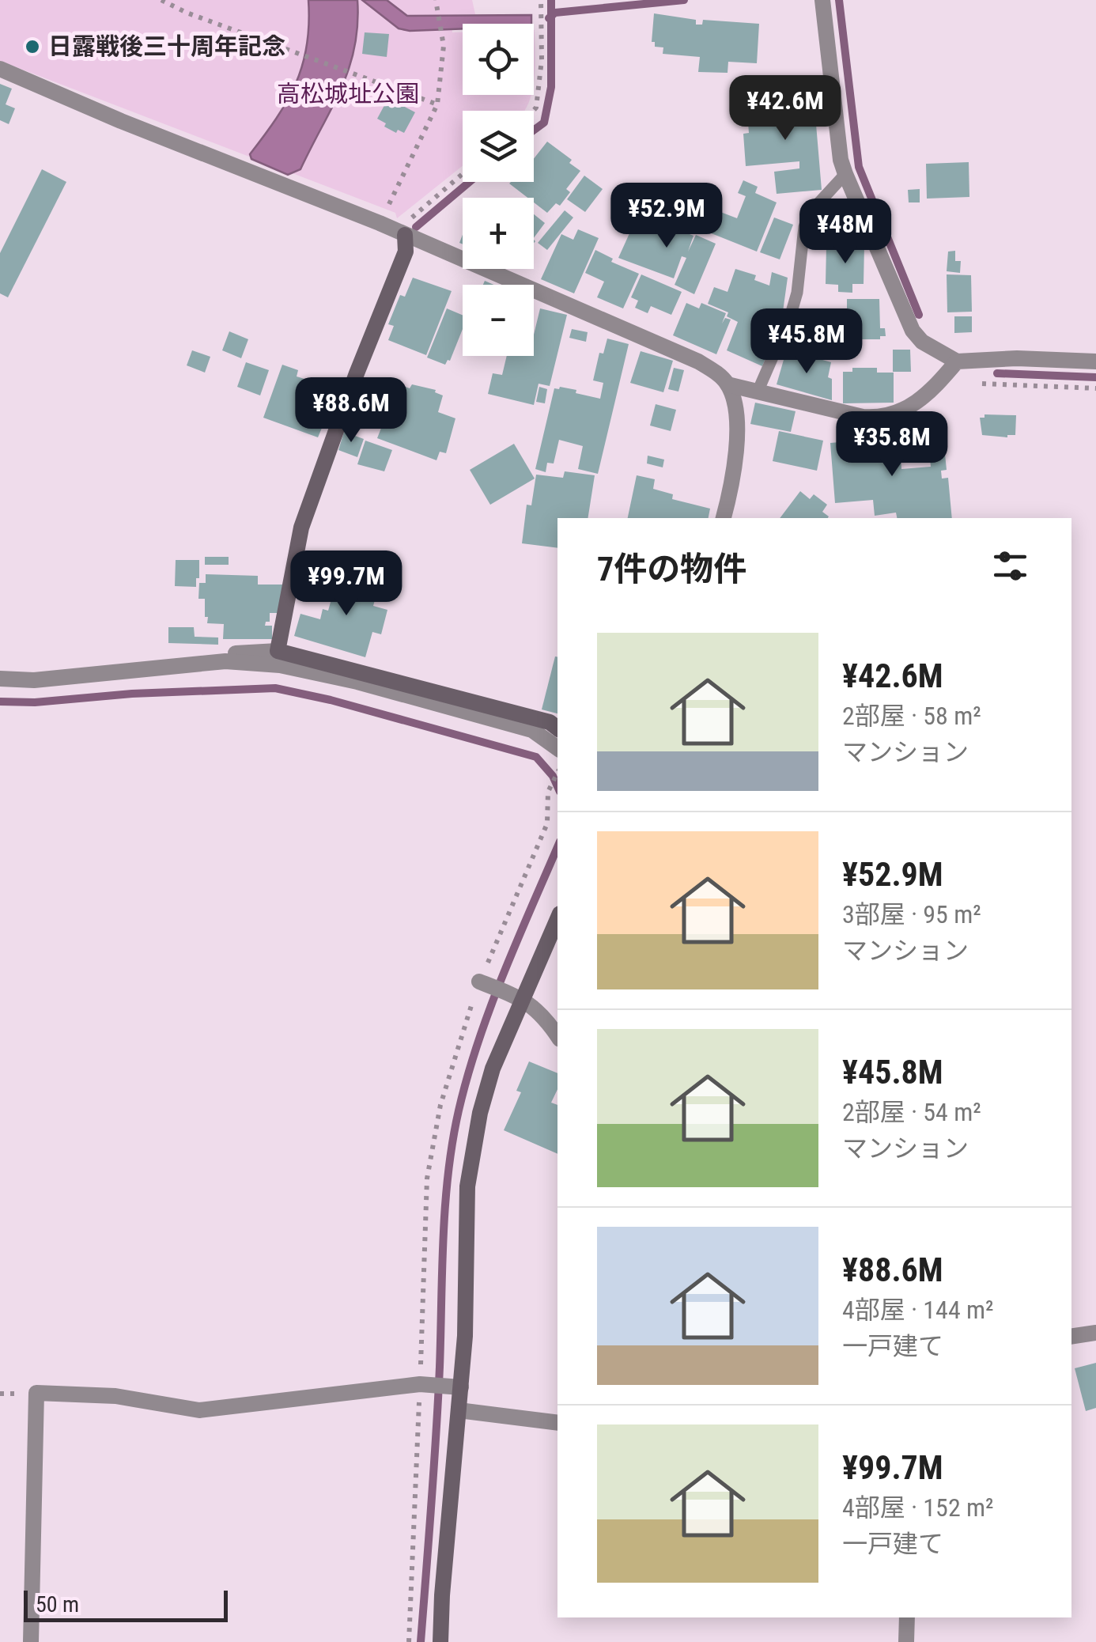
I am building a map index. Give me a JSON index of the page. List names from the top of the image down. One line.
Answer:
{"parks":["高松城址公園"],"places":["日露戦後三十周年記念"],"scale_bar":"50 m","page":{"map_buttons":["+","−"],"price":["¥42.6M","¥52.9M","¥48M","¥45.8M","¥88.6M","¥35.8M","¥99.7M"],"heading":"7件の物件","list":[{"name":"¥42.6M","note":"2部屋 · 58 m² · マンション"},{"name":"¥52.9M","note":"3部屋 · 95 m² · マンション"},{"name":"¥45.8M","note":"2部屋 · 54 m² · マンション"},{"name":"¥88.6M","note":"4部屋 · 144 m² · 一戸建て"},{"name":"¥99.7M","note":"4部屋 · 152 m² · 一戸建て"}],"scale":"50 m"}}
